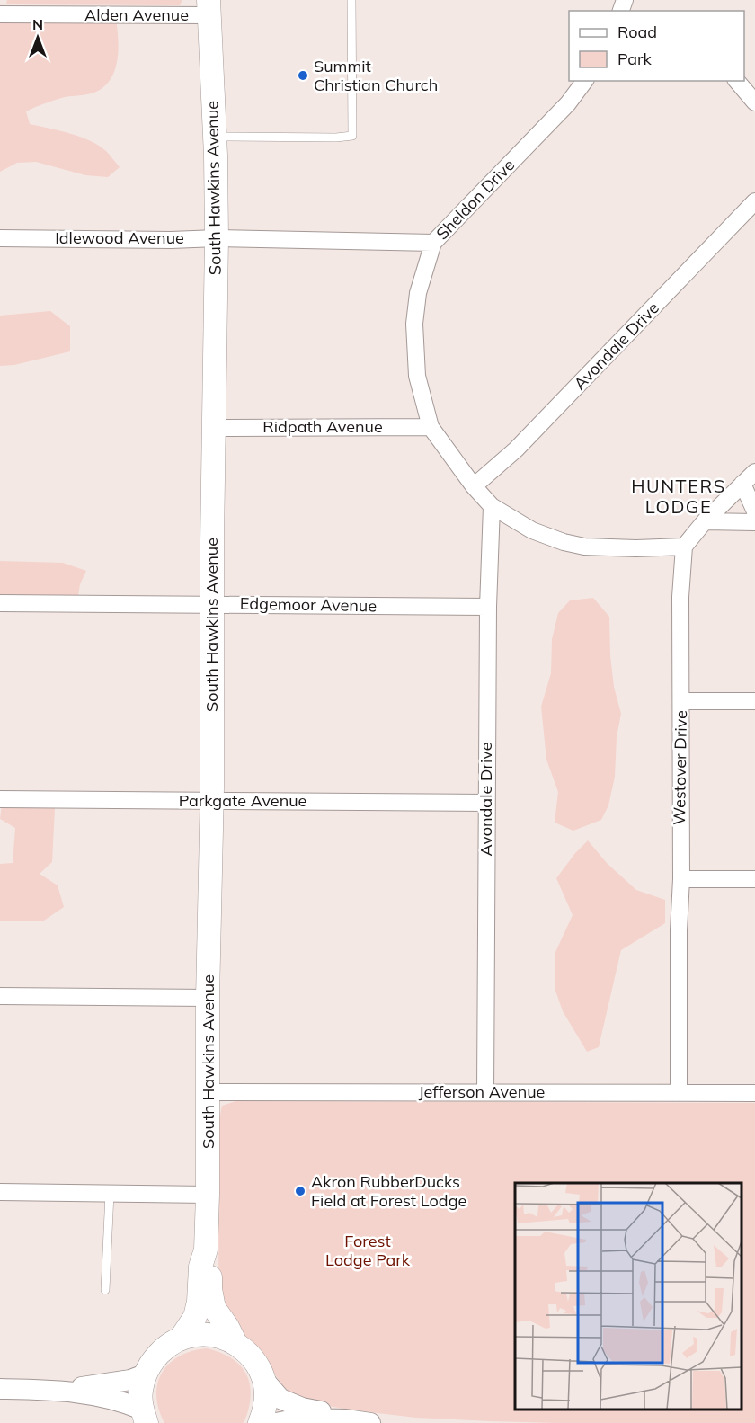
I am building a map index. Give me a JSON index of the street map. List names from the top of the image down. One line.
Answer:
{"streets":{"main road":["South Hawkins Avenue"],"street":["Alden Avenue","Sheldon Drive","Idlewood Avenue","Avondale Drive","Ridpath Avenue","Edgemoor Avenue","Westover Drive","Parkgate Avenue","Jefferson Avenue"]},"crossings":[["Alden Avenue","South Hawkins Avenue"],["South Hawkins Avenue","Idlewood Avenue"],["South Hawkins Avenue","Ridpath Avenue"],["South Hawkins Avenue","Edgemoor Avenue"],["South Hawkins Avenue","Parkgate Avenue"],["South Hawkins Avenue","Jefferson Avenue"],["Sheldon Drive","Idlewood Avenue"],["Sheldon Drive","Avondale Drive"],["Sheldon Drive","Ridpath Avenue"],["Sheldon Drive","Westover Drive"],["Avondale Drive","Edgemoor Avenue"],["Avondale Drive","Parkgate Avenue"],["Avondale Drive","Jefferson Avenue"],["Westover Drive","Jefferson Avenue"]],"districts":["HUNTERS LODGE"],"parks":["Forest Lodge Park"],"places":["Summit Christian Church","Akron RubberDucks Field at Forest Lodge"],"legend":["Road","Park"],"north":"top"}
